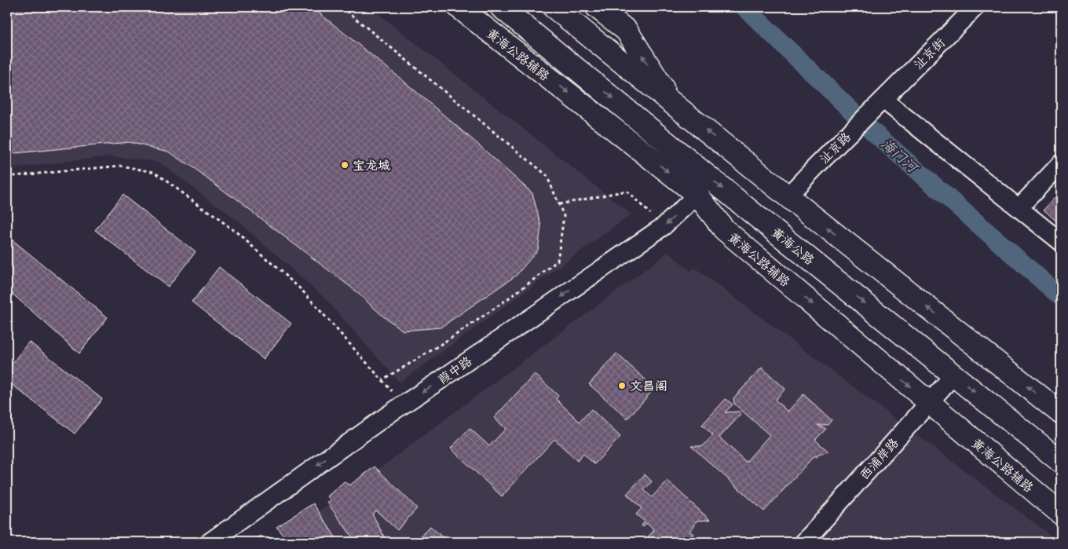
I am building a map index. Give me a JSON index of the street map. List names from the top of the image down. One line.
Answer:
{"streets":{"main road":["黄海公路辅路","黄海公路"],"street":["沚京街","沚京路","葭中路","西浦岸路"]},"crossings":[["沚京街","沚京路"],["黄海公路辅路","葭中路"],["黄海公路辅路","西浦岸路"],["黄海公路","西浦岸路"]],"one_way":["葭中路"],"water":["海门河"],"places":["宝龙城","文昌阁"]}
